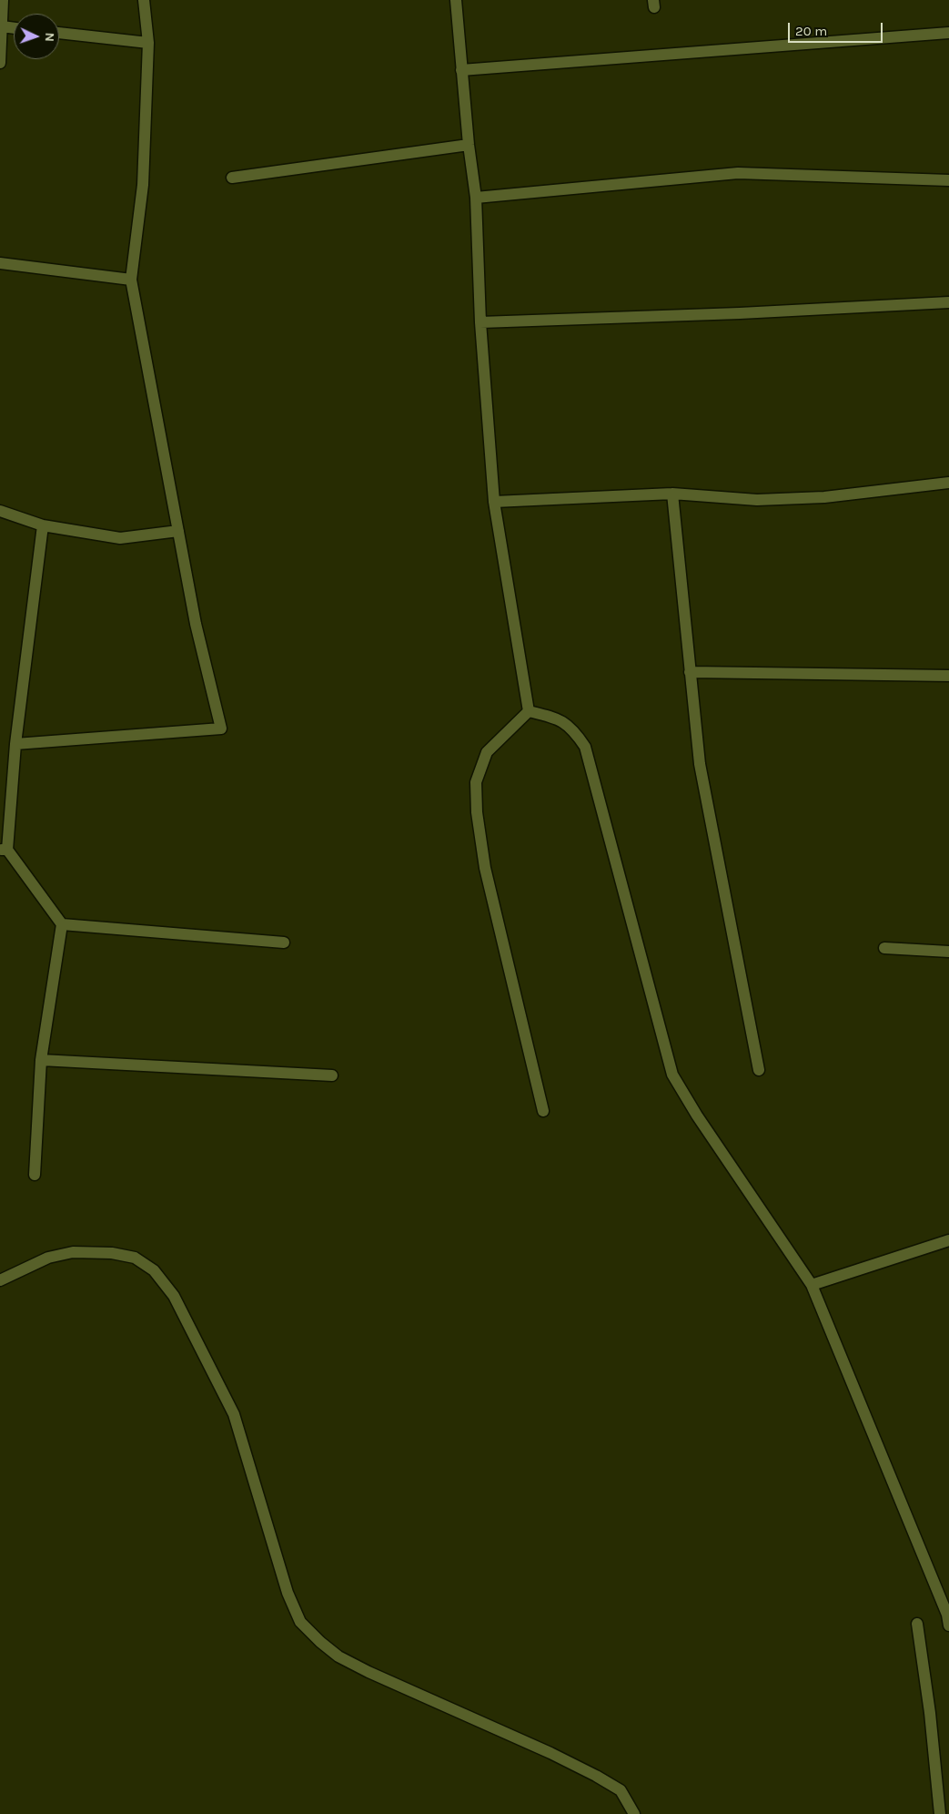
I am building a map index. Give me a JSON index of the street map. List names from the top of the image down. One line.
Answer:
{"scale_bar":"20 m","north":"right"}
